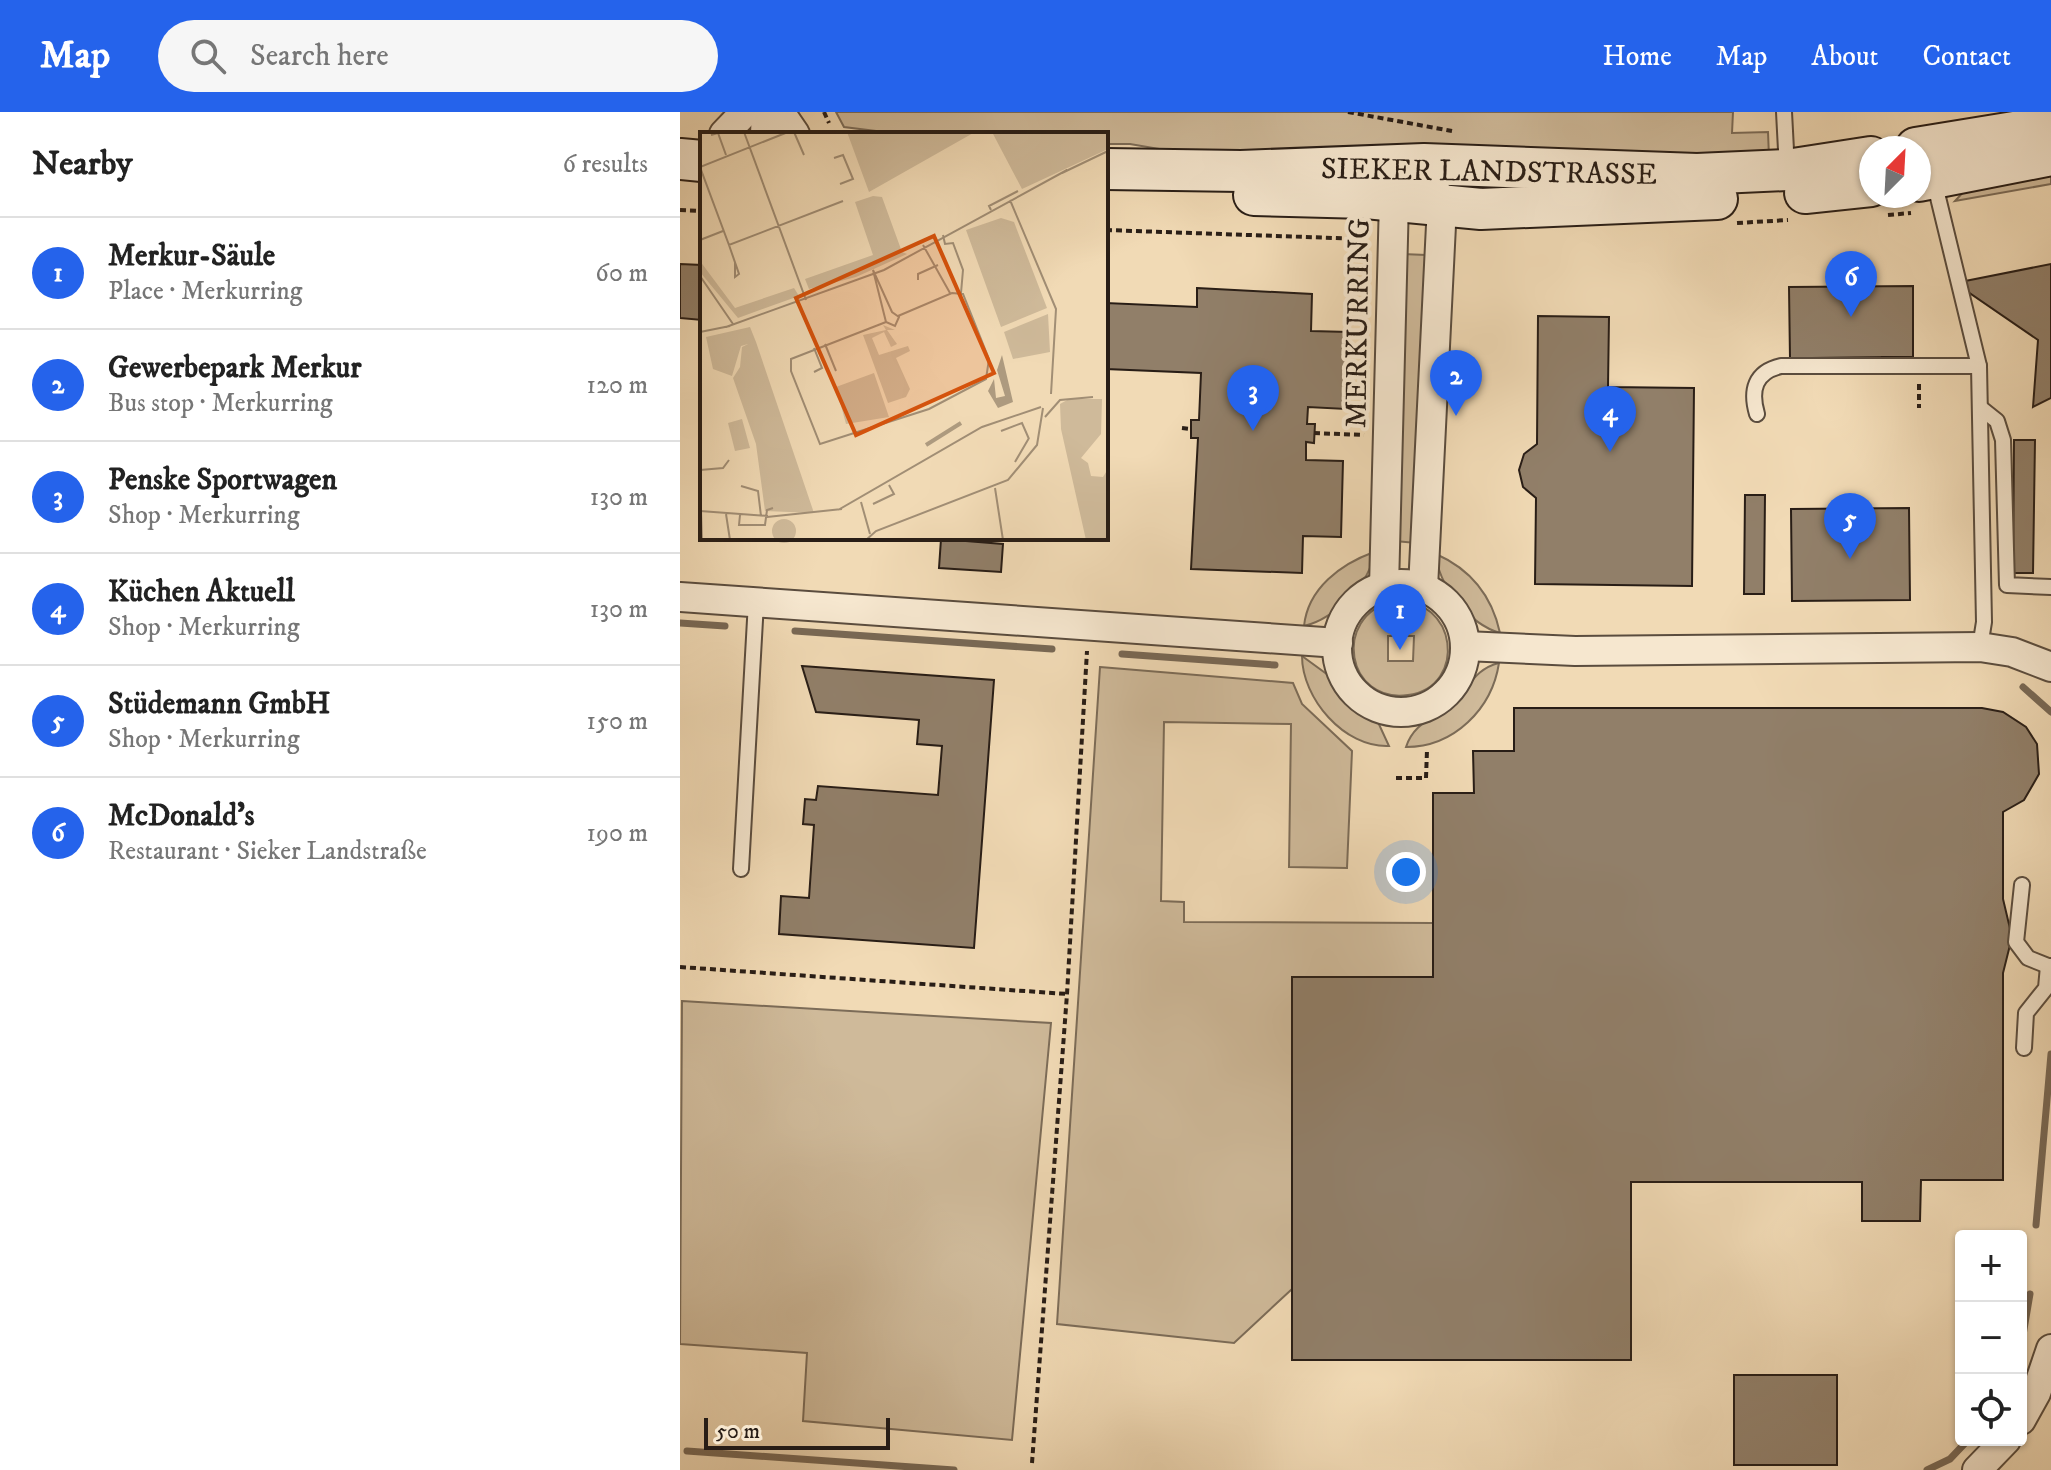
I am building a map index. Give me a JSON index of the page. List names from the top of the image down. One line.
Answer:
{"streets":{"main road":["SIEKER LANDSTRASSE"],"street":["MERKURRING"]},"crossings":[["SIEKER LANDSTRASSE","MERKURRING"]],"scale_bar":"50 m","north":"top right","page":{"header":"Map","search":"Search here","nav":["Home","Map","About","Contact"],"heading":["Nearby","6 results"],"list":[{"mark":"1","name":"Merkur-Säule","note":"Place · Merkurring","value":"60 m"},{"mark":"2","name":"Gewerbepark Merkur","note":"Bus stop · Merkurring","value":"120 m"},{"mark":"3","name":"Penske Sportwagen","note":"Shop · Merkurring","value":"130 m"},{"mark":"4","name":"Küchen Aktuell","note":"Shop · Merkurring","value":"130 m"},{"mark":"5","name":"Stüdemann GmbH","note":"Shop · Merkurring","value":"150 m"},{"mark":"6","name":"McDonald's","note":"Restaurant · Sieker Landstraße","value":"190 m"}],"pins":["6","2","3","4","5","1"],"map_buttons":["+","−"],"scale":"50 m"}}
